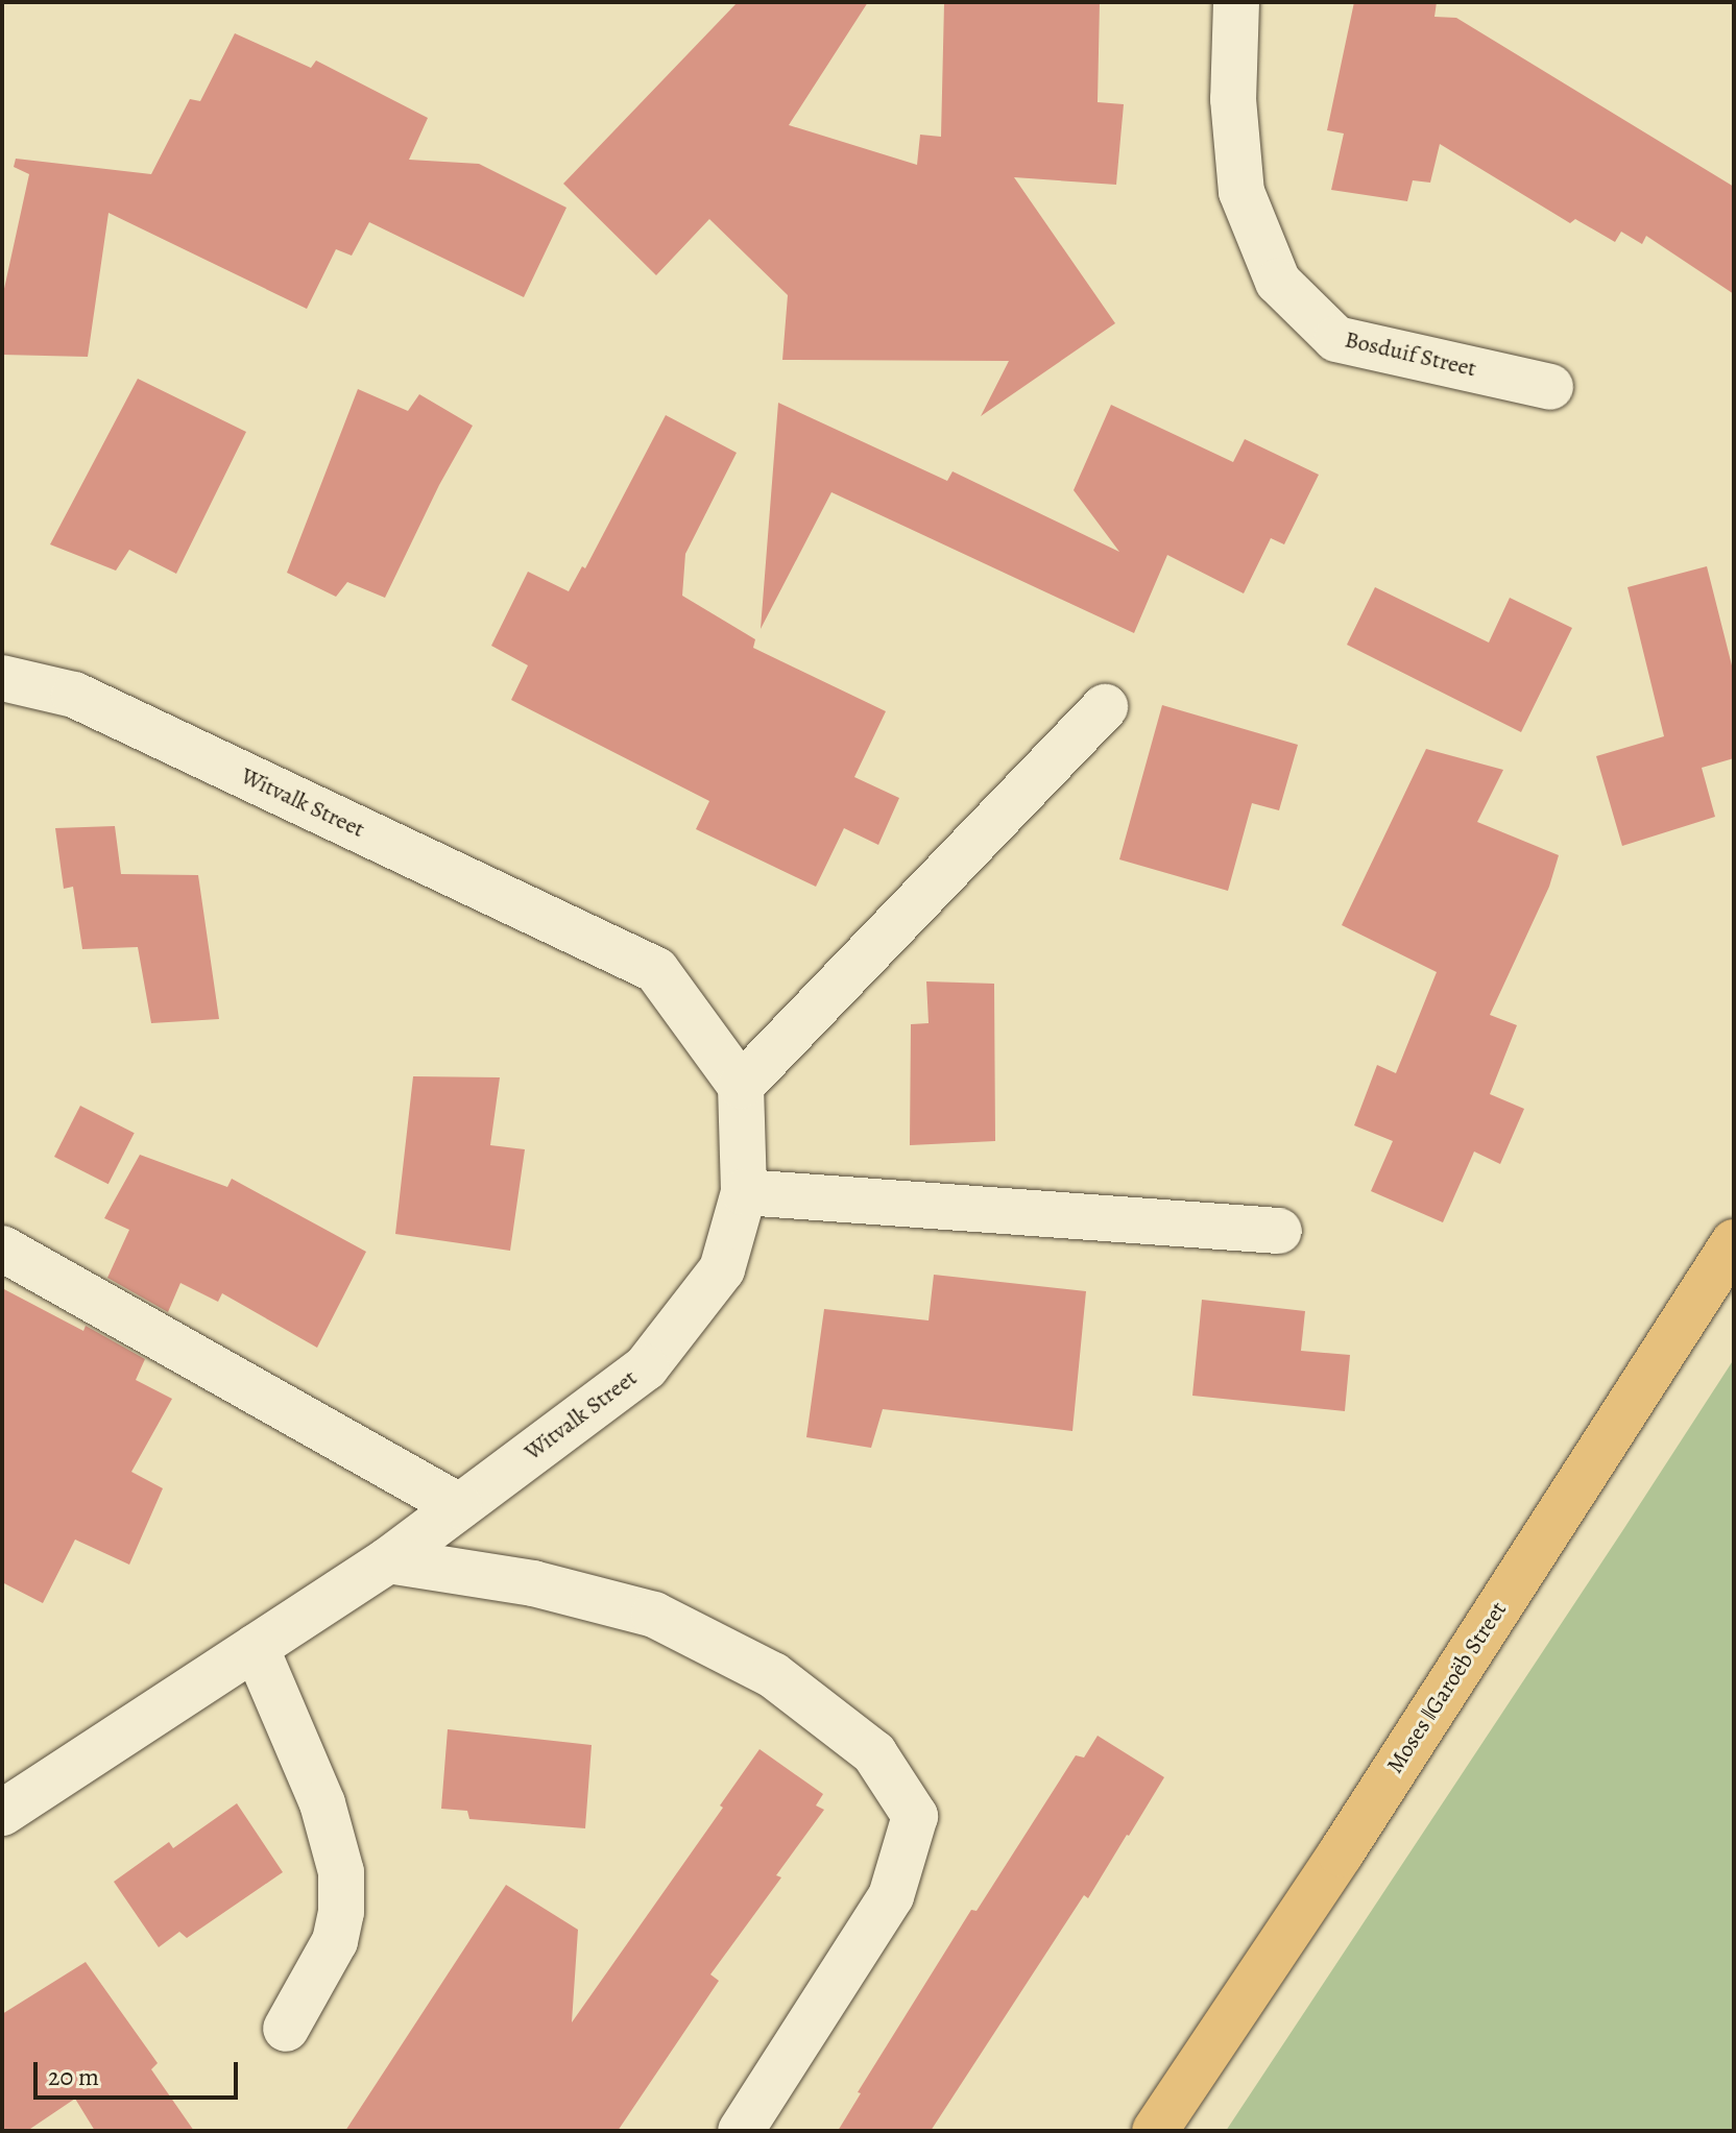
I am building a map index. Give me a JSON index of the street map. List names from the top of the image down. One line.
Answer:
{"streets":{"main road":["Moses ǁGaroëb Street"],"street":["Bosduif Street","Witvalk Street"]},"scale_bar":"20 m"}
